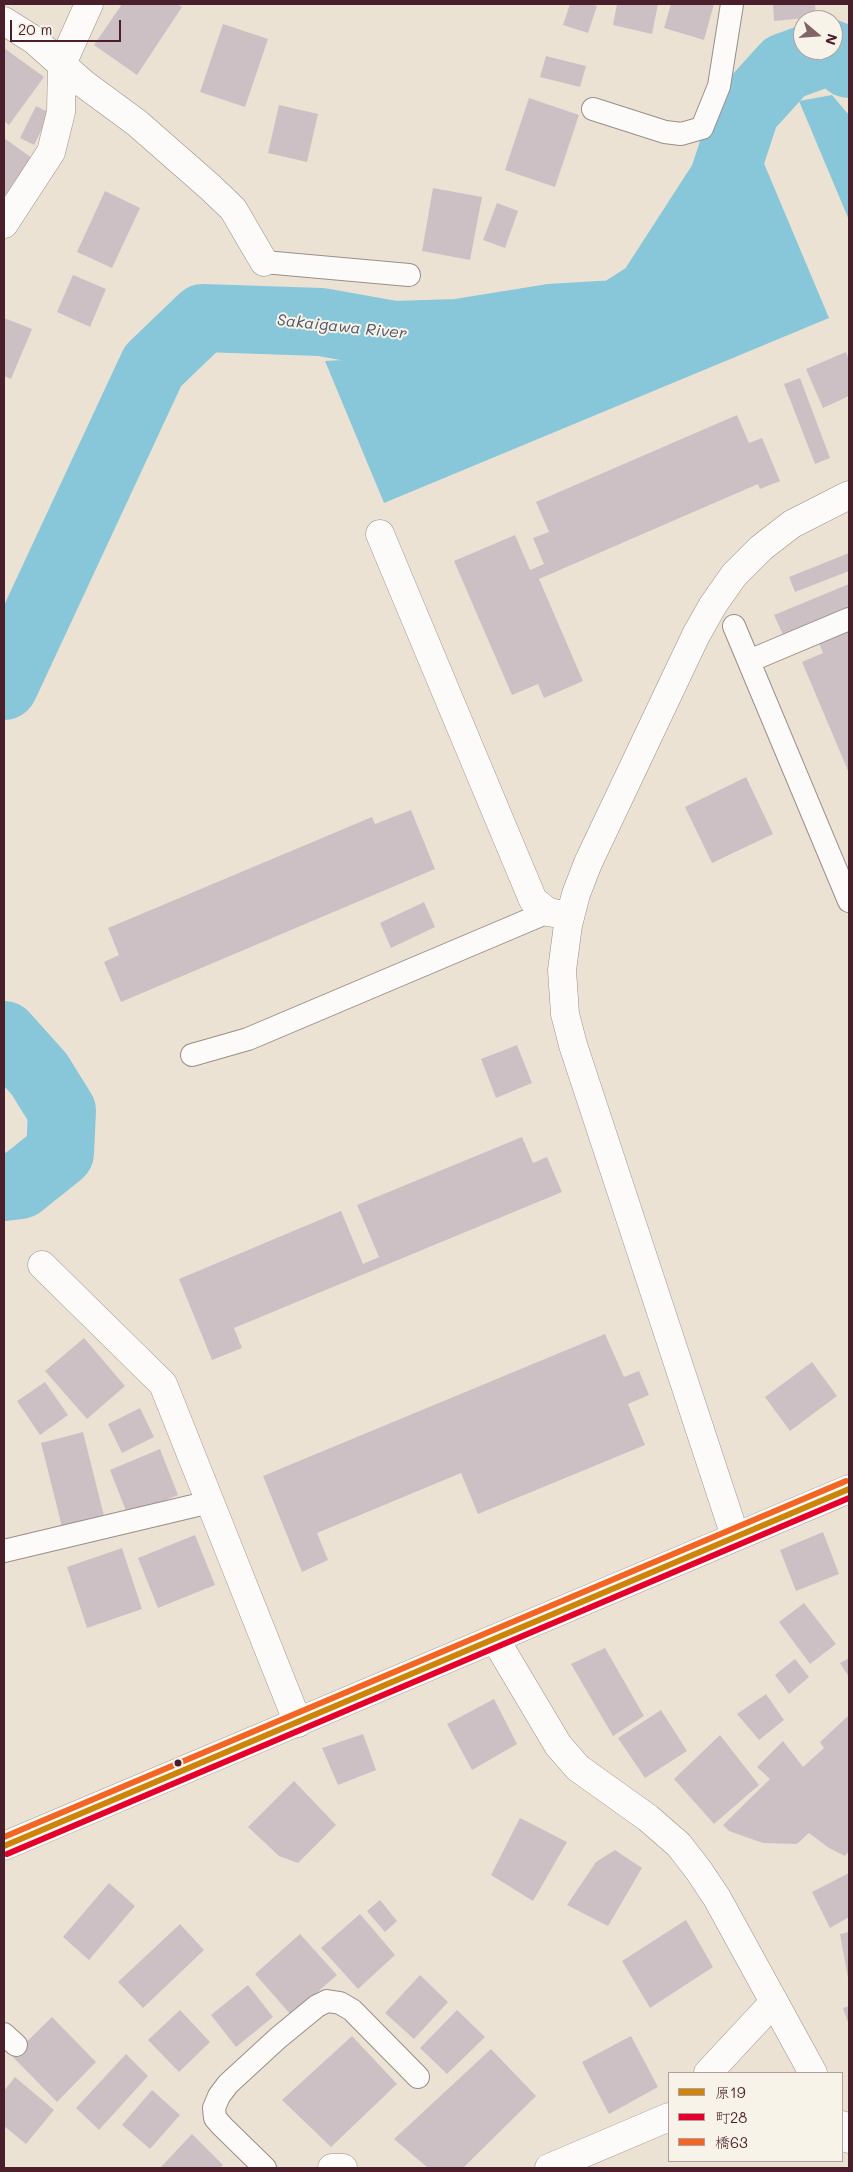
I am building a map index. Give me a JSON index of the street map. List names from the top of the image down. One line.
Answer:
{"water":["Sakaigawa River"],"lines":["transit line 橋63","transit line 原19","transit line 町28"],"legend":["原19","町28","橋63"],"scale_bar":"20 m","north":"right"}
